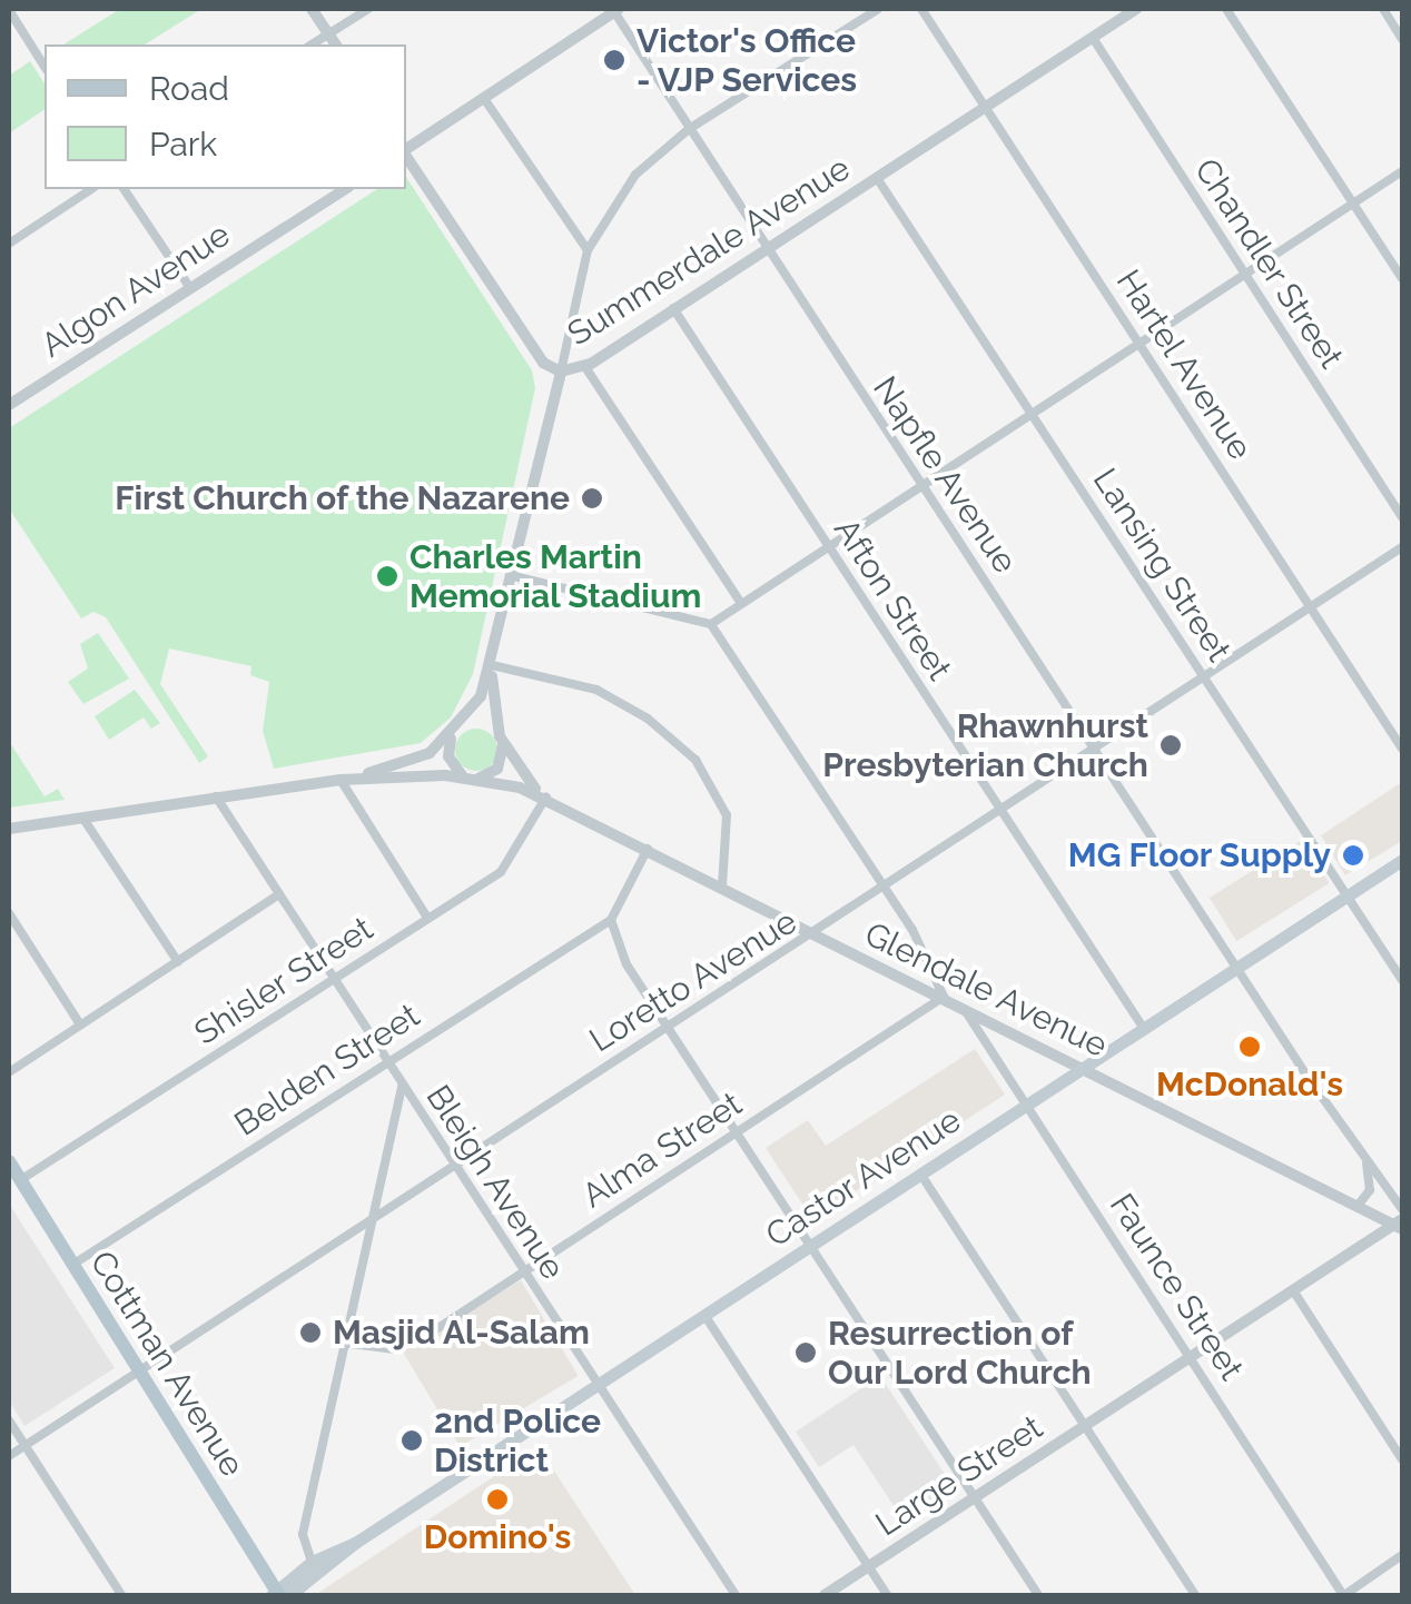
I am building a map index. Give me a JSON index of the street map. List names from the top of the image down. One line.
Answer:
{"streets":{"main road":["Castor Avenue","Cottman Avenue"],"street":["Summerdale Avenue","Chandler Street","Algon Avenue","Hartel Avenue","Napfle Avenue","Lansing Street","Afton Street","Shisler Street","Loretto Avenue","Glendale Avenue","Belden Street","Alma Street","Bleigh Avenue","Faunce Street","Large Street"]},"crossings":[["Summerdale Avenue","Chandler Street"],["Summerdale Avenue","Hartel Avenue"],["Summerdale Avenue","Napfle Avenue"],["Summerdale Avenue","Lansing Street"],["Summerdale Avenue","Afton Street"],["Summerdale Avenue","Glendale Avenue"],["Hartel Avenue","Loretto Avenue"],["Napfle Avenue","Loretto Avenue"],["Napfle Avenue","Castor Avenue"],["Lansing Street","Loretto Avenue"],["Lansing Street","Castor Avenue"],["Afton Street","Loretto Avenue"],["Afton Street","Castor Avenue"],["Shisler Street","Glendale Avenue"],["Shisler Street","Bleigh Avenue"],["Shisler Street","Cottman Avenue"],["Loretto Avenue","Glendale Avenue"],["Loretto Avenue","Bleigh Avenue"],["Loretto Avenue","Cottman Avenue"],["Glendale Avenue","Alma Street"],["Glendale Avenue","Castor Avenue"],["Glendale Avenue","Bleigh Avenue"],["Glendale Avenue","Faunce Street"],["Glendale Avenue","Large Street"],["Belden Street","Bleigh Avenue"],["Belden Street","Cottman Avenue"],["Alma Street","Bleigh Avenue"],["Castor Avenue","Bleigh Avenue"],["Castor Avenue","Faunce Street"],["Castor Avenue","Cottman Avenue"],["Faunce Street","Large Street"]],"places":["Victor's Office - VJP Services","First Church of the Nazarene","Charles Martin Memorial Stadium","Rhawnhurst Presbyterian Church","MG Floor Supply","McDonald's","Masjid Al-Salam","Resurrection of Our Lord Church","2nd Police District","Domino's"],"legend":["Road","Park"]}
